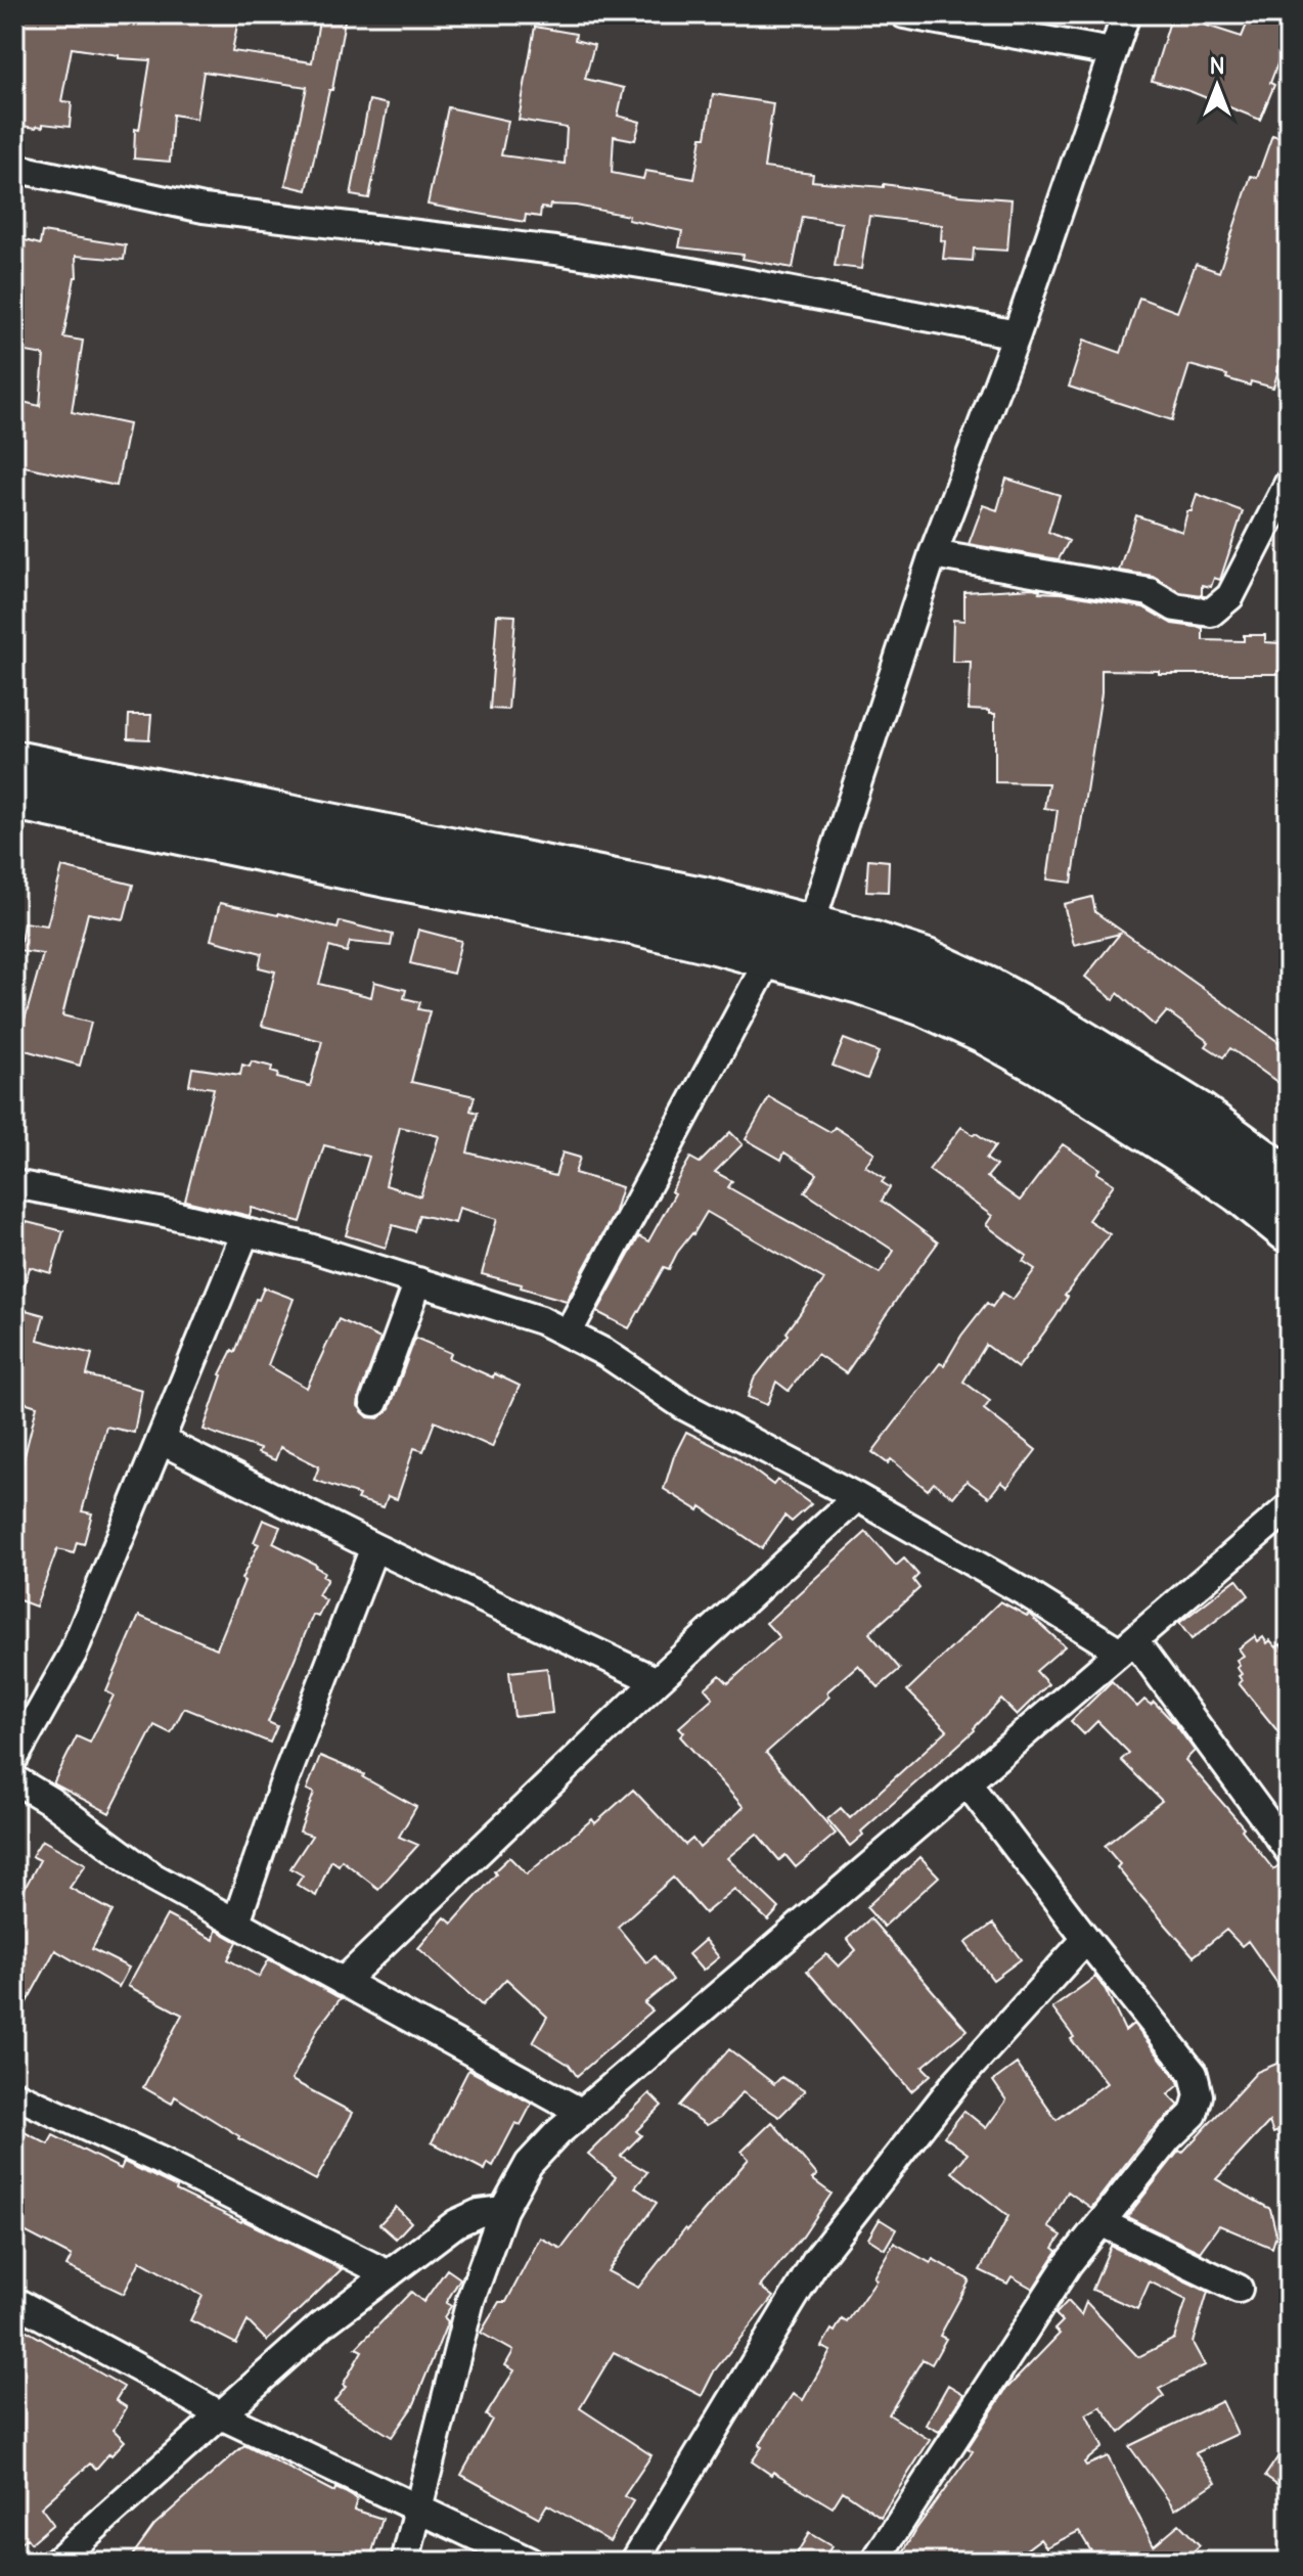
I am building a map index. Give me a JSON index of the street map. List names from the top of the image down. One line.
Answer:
{"north":"top"}
